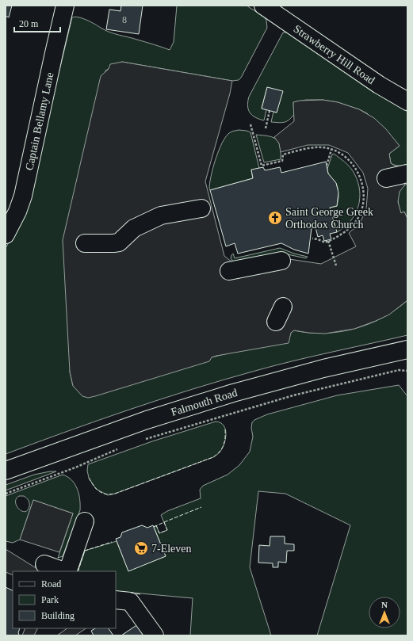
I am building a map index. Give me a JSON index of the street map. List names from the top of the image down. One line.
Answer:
{"streets":{"main road":["Strawberry Hill Road","Captain Bellamy Lane","Falmouth Road"]},"places":{"church":["Saint George Greek Orthodox Church"],"supermarket":["7-Eleven"]},"house_numbers":["8"],"legend":["Road","Park","Building"],"scale_bar":"20 m","north":"top"}
